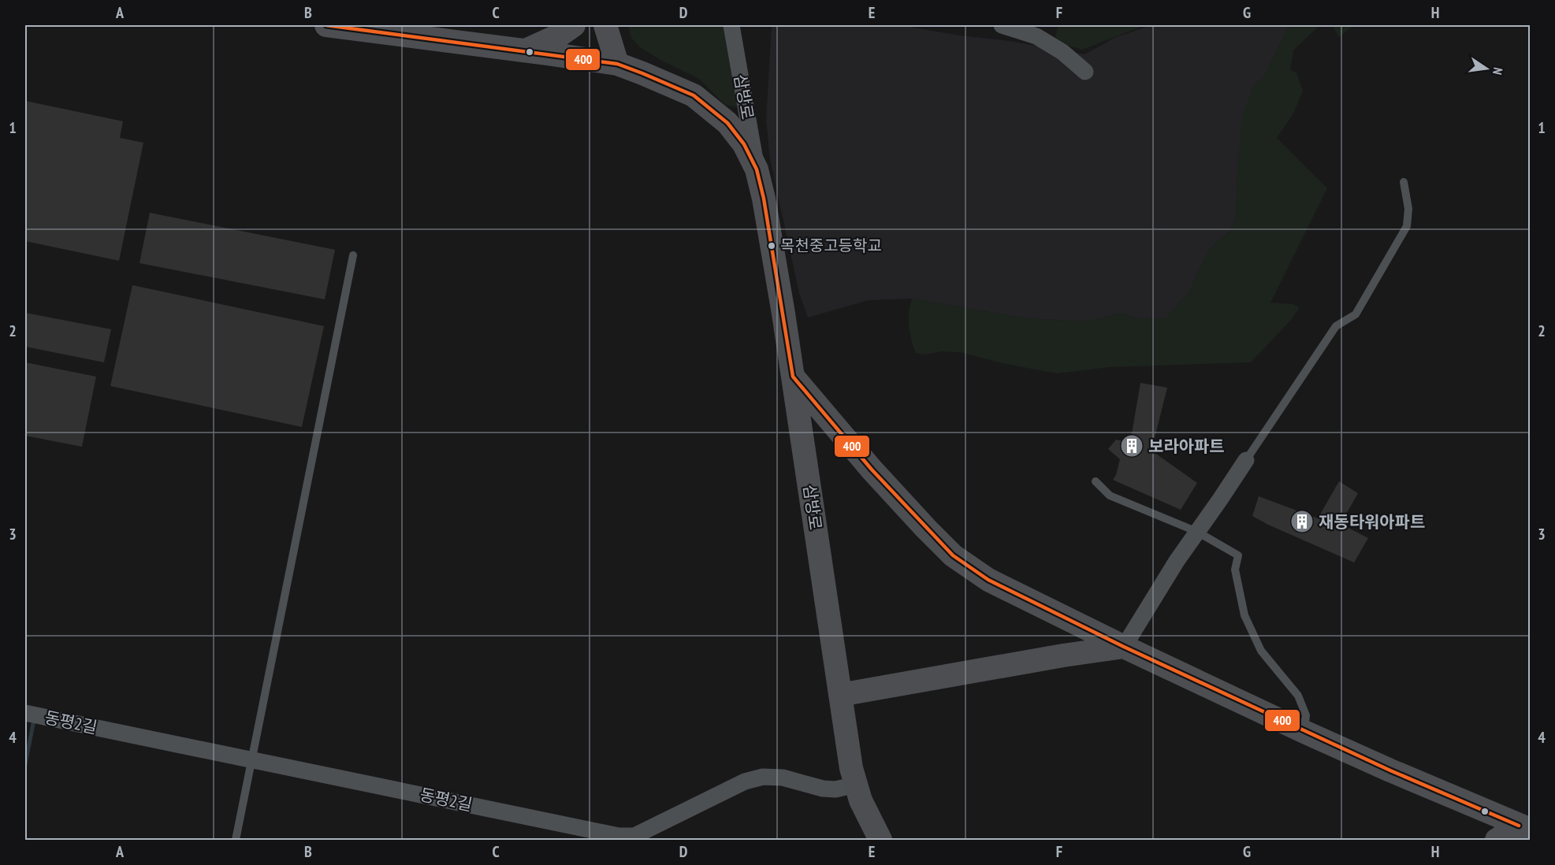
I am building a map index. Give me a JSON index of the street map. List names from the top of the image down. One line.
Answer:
{"streets":{"street":["삼방로","동평2길"]},"crossings":[["삼방로","동평2길"]],"places":{"other":["목천중고등학교"],"building":["보라아파트","재동타워아파트"]},"lines":["transit line 400"],"north":"right","grid":{"columns":["A","B","C","D","E","F","G","H"],"rows":["1","2","3","4"]}}
